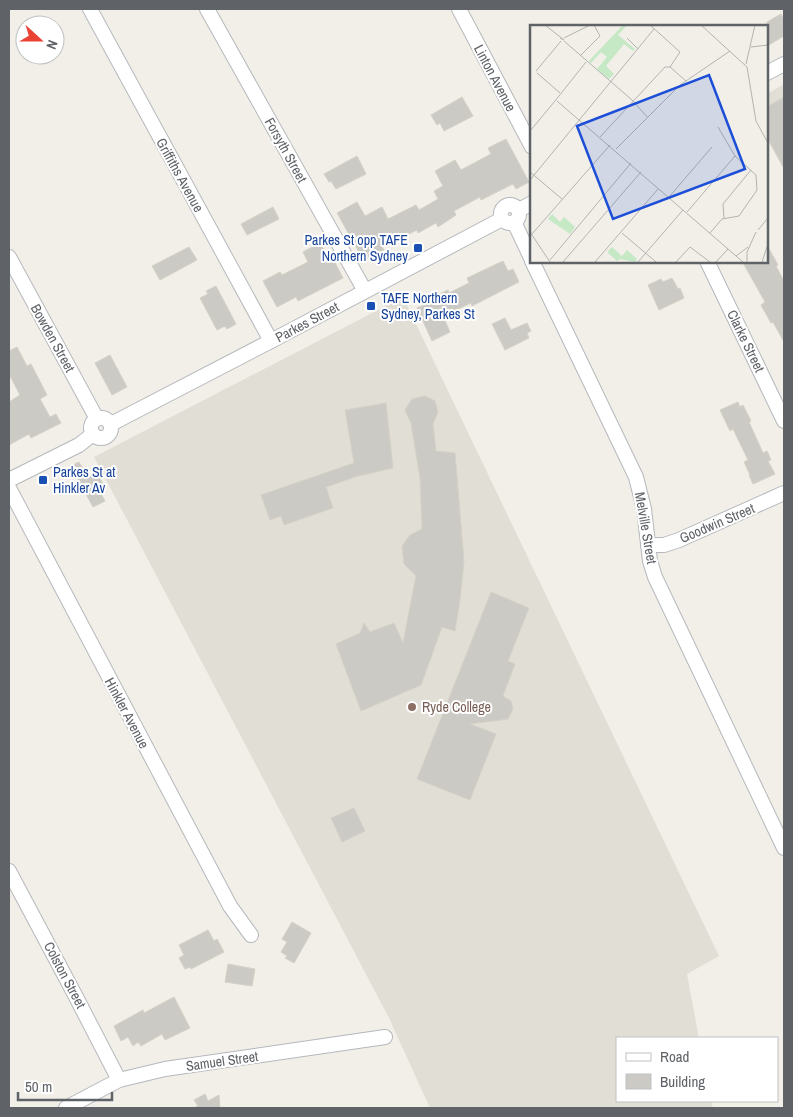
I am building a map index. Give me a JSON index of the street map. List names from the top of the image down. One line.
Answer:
{"streets":{"street":["Linton Avenue","Forsyth Street","Griffiths Avenue","Parkes Street","Bowden Street","Clarke Street","Goodwin Street","Melville Street","Hinkler Avenue","Colston Street","Samuel Street"]},"crossings":[["Forsyth Street","Parkes Street"],["Griffiths Avenue","Parkes Street"],["Parkes Street","Bowden Street"],["Parkes Street","Melville Street"],["Goodwin Street","Melville Street"],["Colston Street","Samuel Street"]],"places":{"transit":["Parkes St opp TAFE Northern Sydney","TAFE Northern Sydney, Parkes St","Parkes St at Hinkler Av"],"other":["Ryde College"]},"legend":["Road","Building"],"scale_bar":"50 m","north":"right"}
